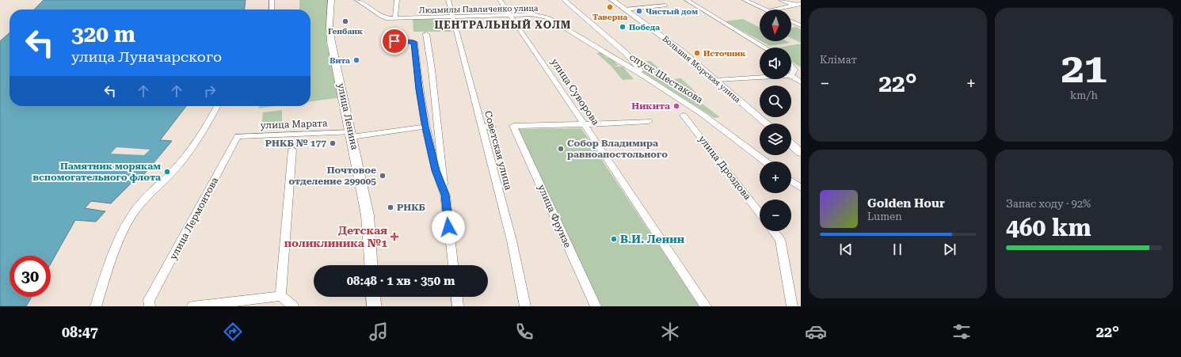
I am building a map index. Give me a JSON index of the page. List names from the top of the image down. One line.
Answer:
{"streets":{"main road":["Большая Морская улица","улица Ленина"],"street":["Людмилы Павличенко улица","спуск Шестакова","улица Суворова","улица Марата","Советская улица","улица Дроздова","улица Фрунзе","улица Лермонтова"]},"crossings":[["Людмилы Павличенко улица","спуск Шестакова"],["Людмилы Павличенко улица","улица Суворова"],["Людмилы Павличенко улица","Советская улица"],["улица Суворова","улица Фрунзе"],["улица Ленина","улица Марата"],["улица Марата","улица Лермонтова"]],"districts":["ЦЕНТРАЛЬНЫЙ ХОЛМ"],"places":{"other":["Таверна","Чистый дом","Генбанк","Победа","Источник","Вита","Никита","РНКБ № 177","Собор Владимира равноапостольного","Памятник морякам вспомогательного флота","Почтовое отделение 299005","РНКБ","В.И. Ленин"],"health":["Детская поликлиника №1"]},"north":"bottom","page":{"tile":["Клімат",["21","km/h"],["Запас ходу · 92%","460 km"]],"map_buttons":["+","−"],"turn":["320 m","улица Луначарского"],"heat":["−","22°","+"],"song":["Golden Hour","Lumen"],"limit":"30","trip":"08:48 · 1 хв · 350 m","tabs":["08:47","22°"]}}
